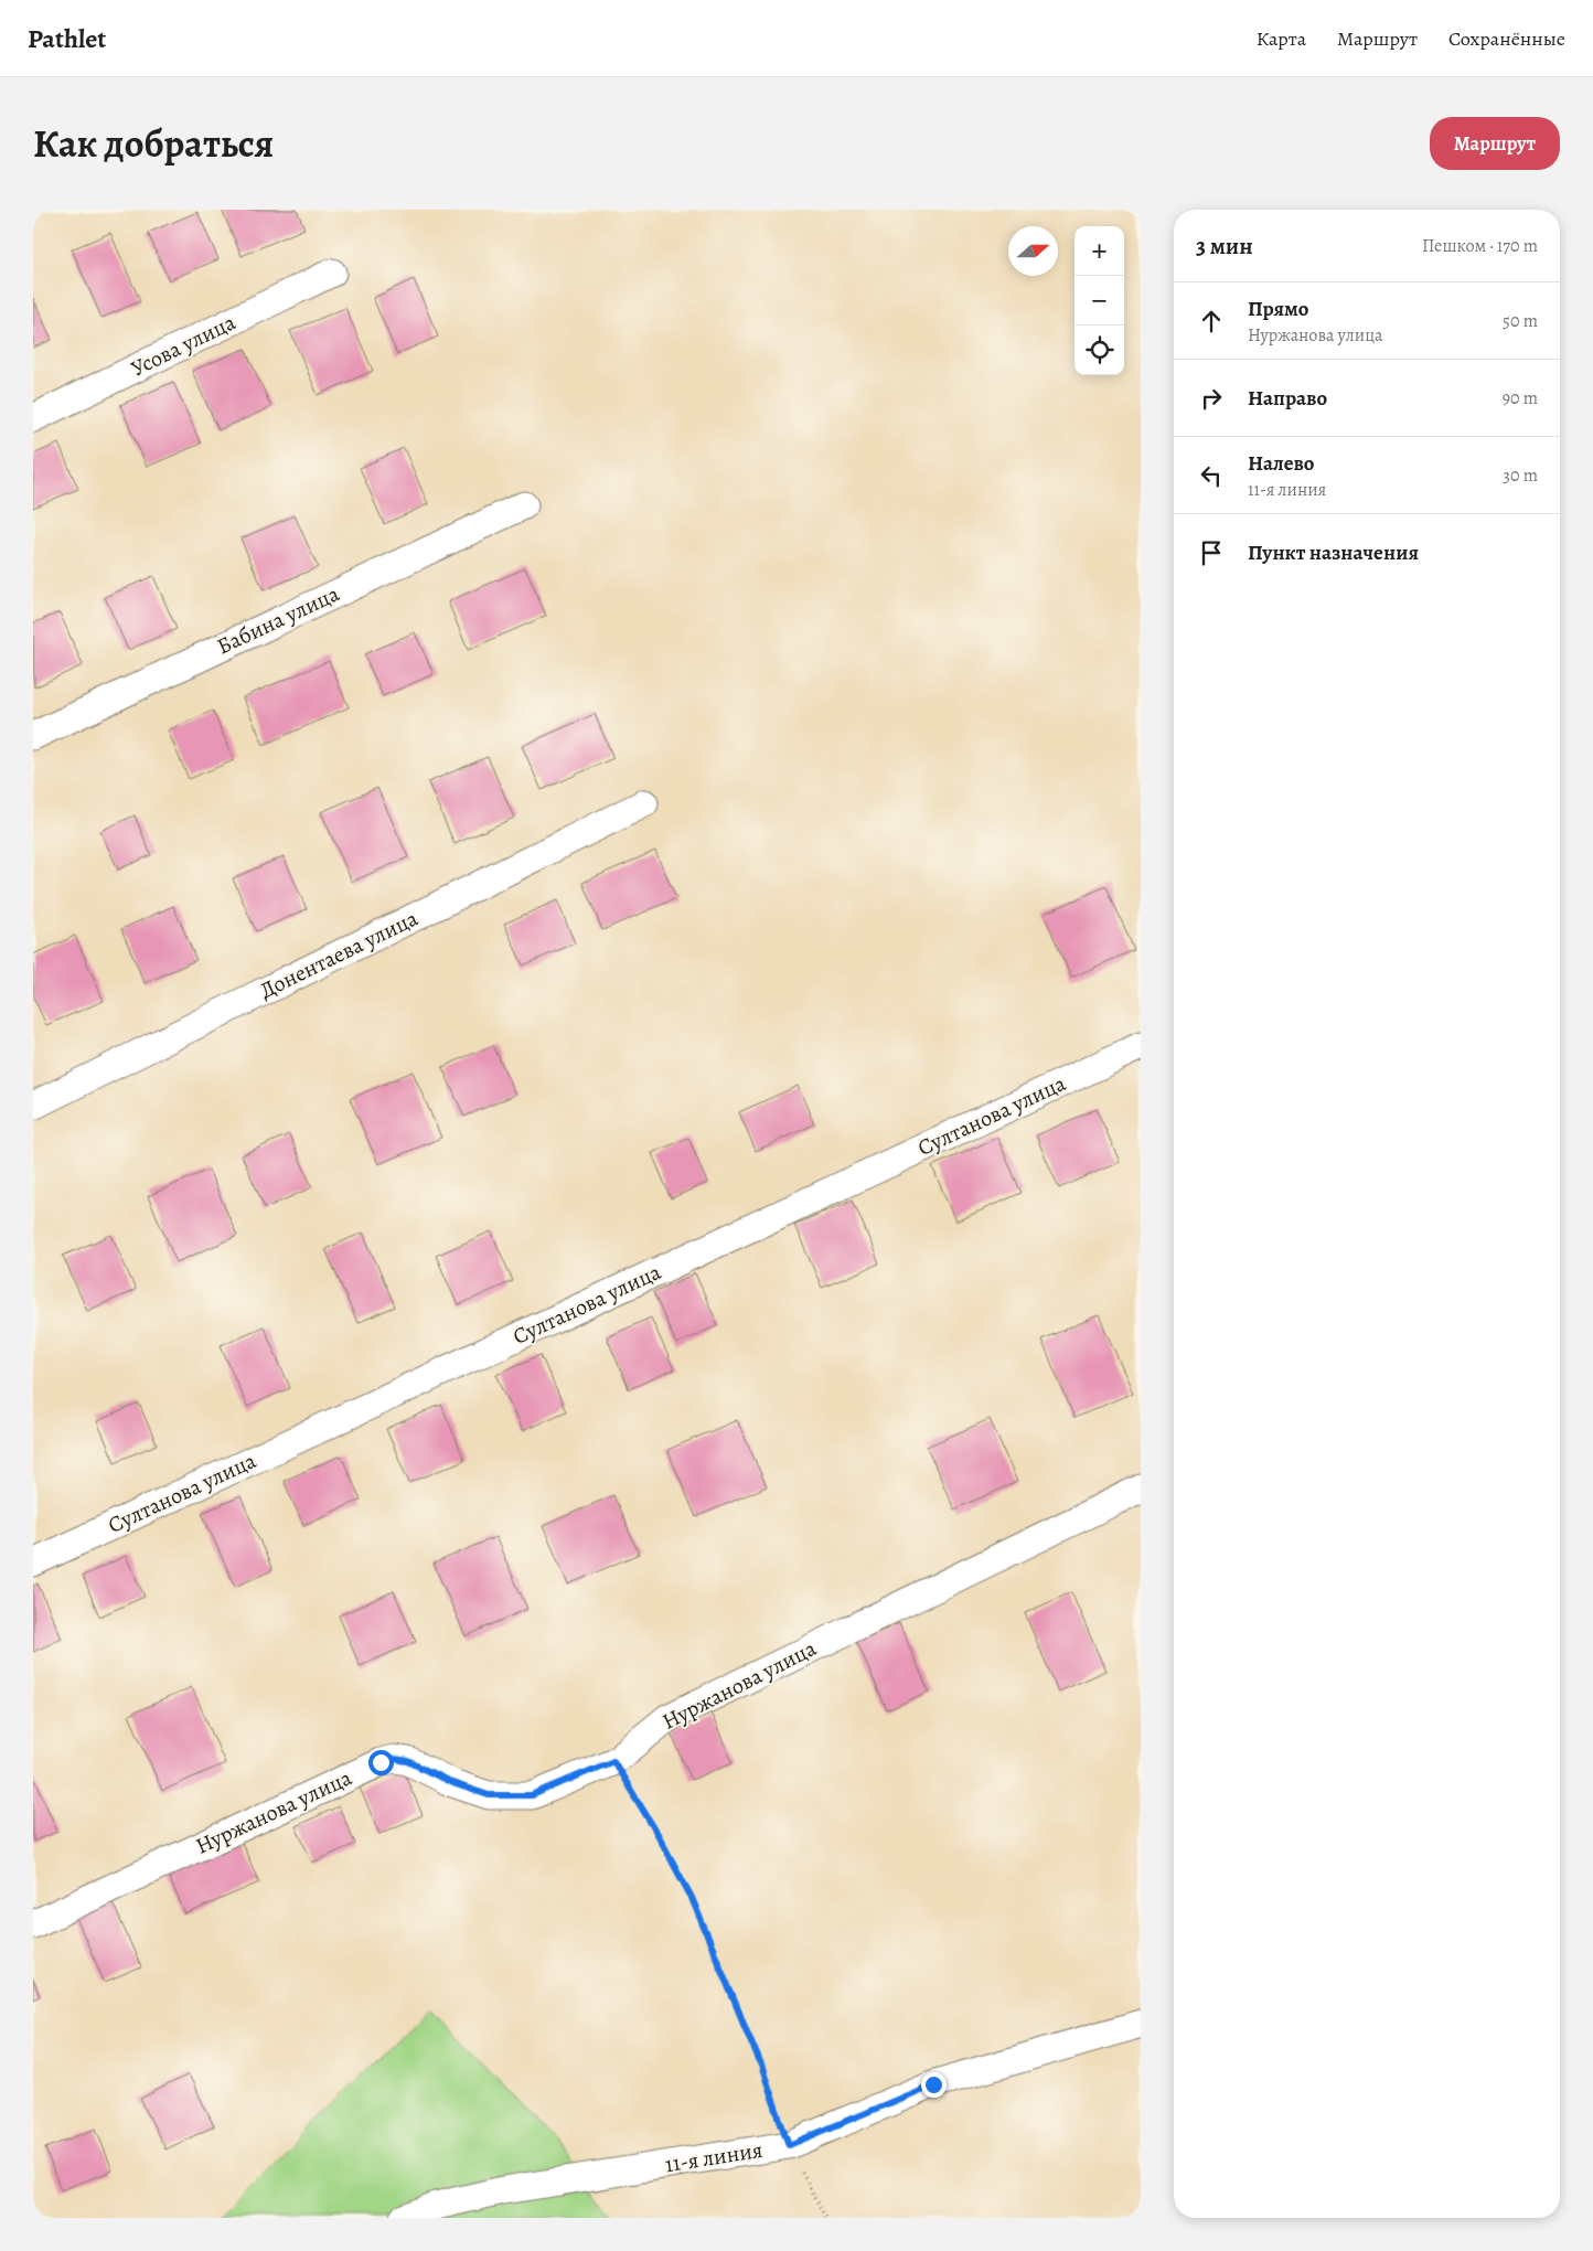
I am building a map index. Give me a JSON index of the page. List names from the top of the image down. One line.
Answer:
{"streets":{"street":["Усова улица","Бабина улица","Донентаева улица","Султанова улица","Нуржанова улица","11-я линия"]},"north":"right","page":{"header":"Pathlet","nav":["Карта","Маршрут","Сохранённые"],"title":"Как добраться","buttons":"Маршрут","heading":["3 мин","Пешком · 170 m"],"map_buttons":["+","−"],"list":[["Прямо","Нуржанова улица","50 m"],["Направо","90 m"],["Налево","11-я линия","30 m"],"Пункт назначения"]}}
